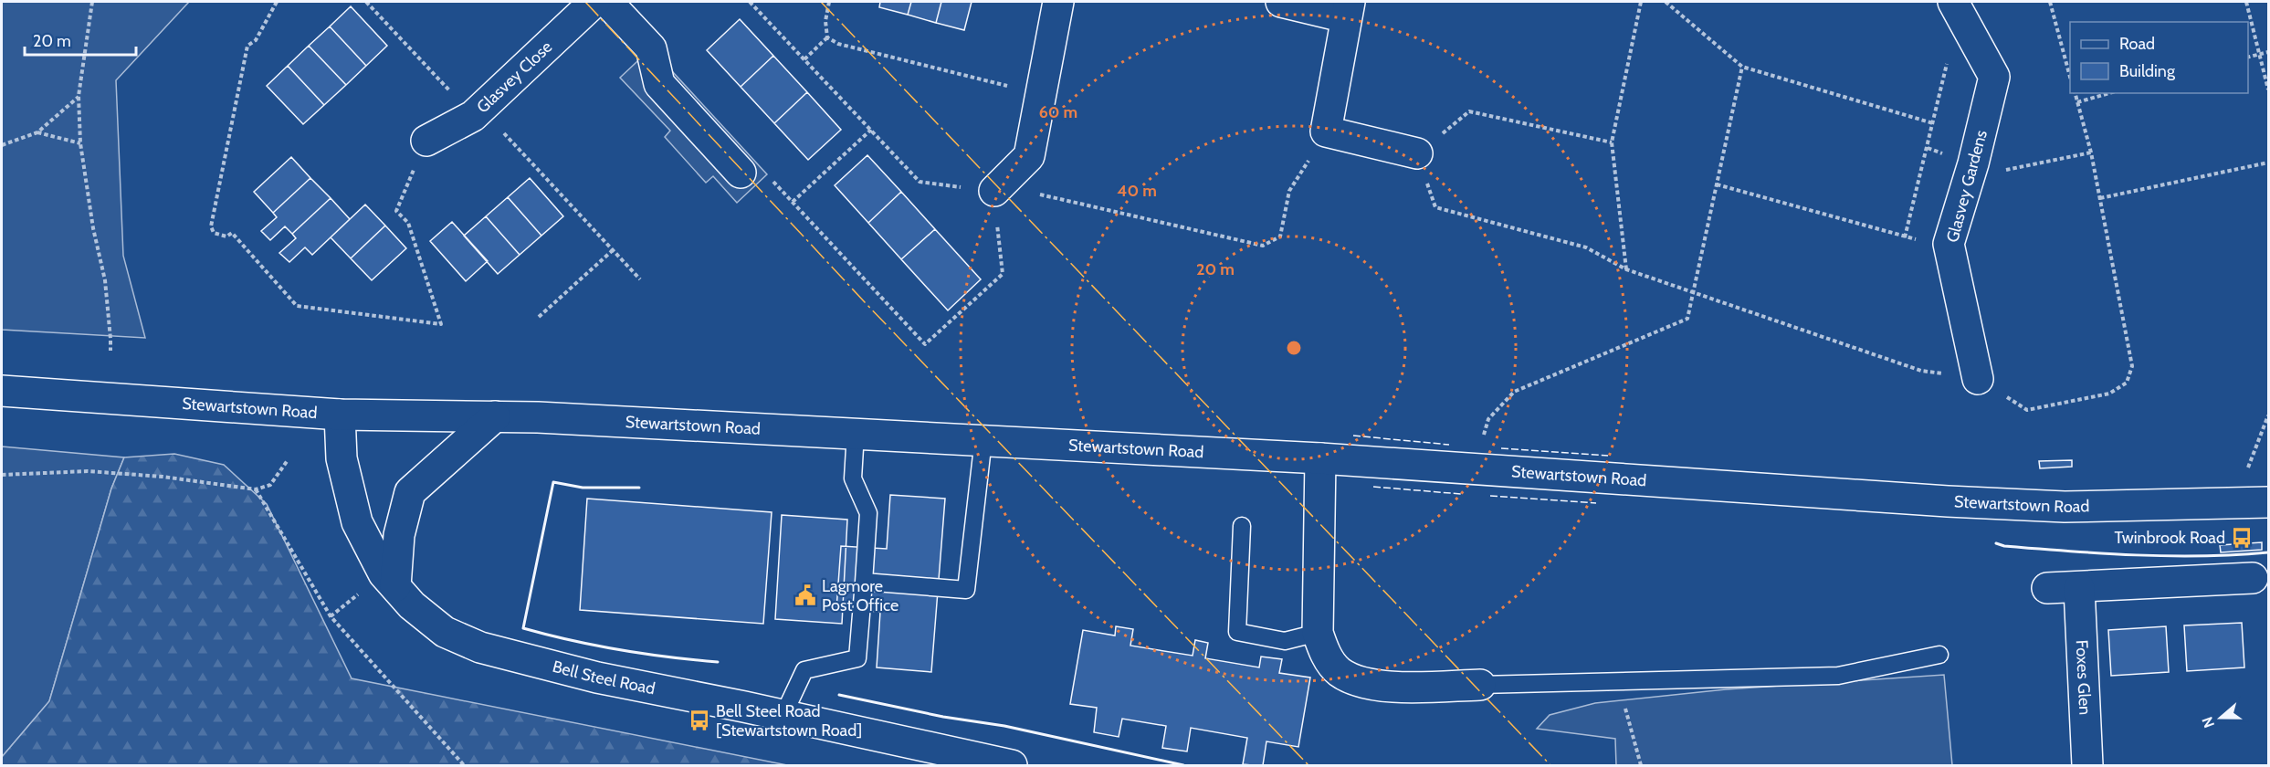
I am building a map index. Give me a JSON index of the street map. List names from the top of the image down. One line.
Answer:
{"streets":{"street":["Glasvey Close","Glasvey Gardens","Stewartstown Road","Foxes Glen","Bell Steel Road"]},"crossings":[["Stewartstown Road","Bell Steel Road"]],"places":{"bus stop":["Twinbrook Road","Bell Steel Road [Stewartstown Road]"],"public building":["Lagmore Post Office"]},"legend":["Road","Building"],"scale_bar":"20 m","north":"left","rings":["60 m","40 m","20 m"]}
